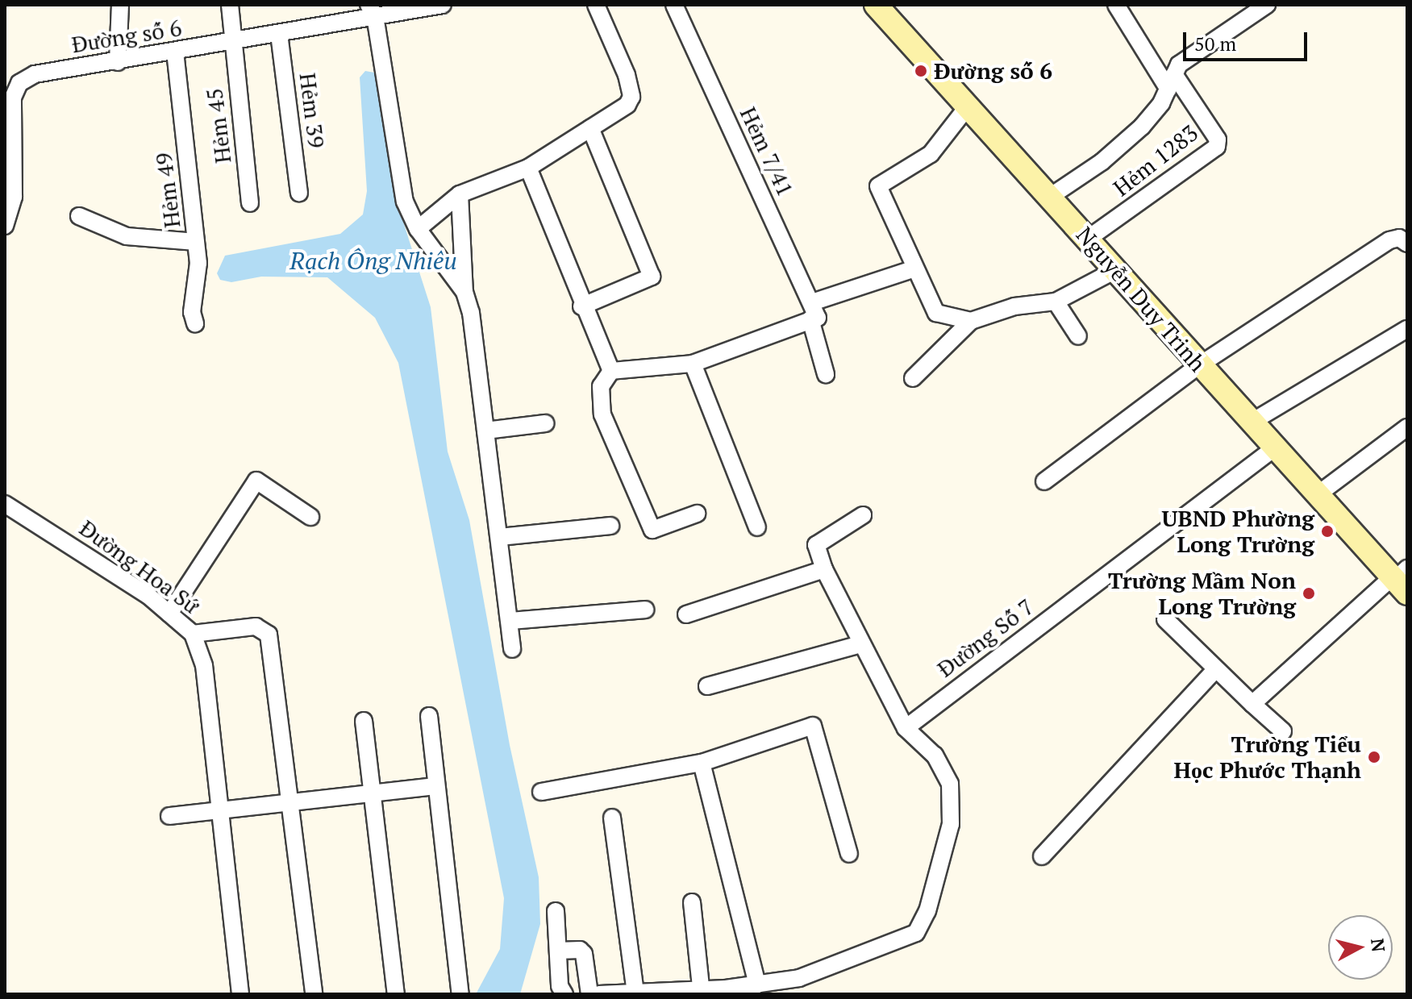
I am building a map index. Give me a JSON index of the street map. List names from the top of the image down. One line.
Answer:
{"streets":{"main road":["Nguyễn Duy Trinh"],"street":["Đường số 6","Hẻm 39","Hẻm 45","Hẻm 7/41","Hẻm 1283","Hẻm 49","Đường Hoa Sứ","Đường Số 7"]},"crossings":[["Đường số 6","Hẻm 39"],["Đường số 6","Hẻm 45"],["Đường số 6","Hẻm 49"],["Hẻm 1283","Nguyễn Duy Trinh"],["Nguyễn Duy Trinh","Đường Số 7"]],"water":["Rạch Ông Nhiêu"],"places":["Đường số 6","UBND Phường Long Trường","Trường Mầm Non Long Trường","Trường Tiểu Học Phước Thạnh"],"scale_bar":"50 m","north":"right"}
